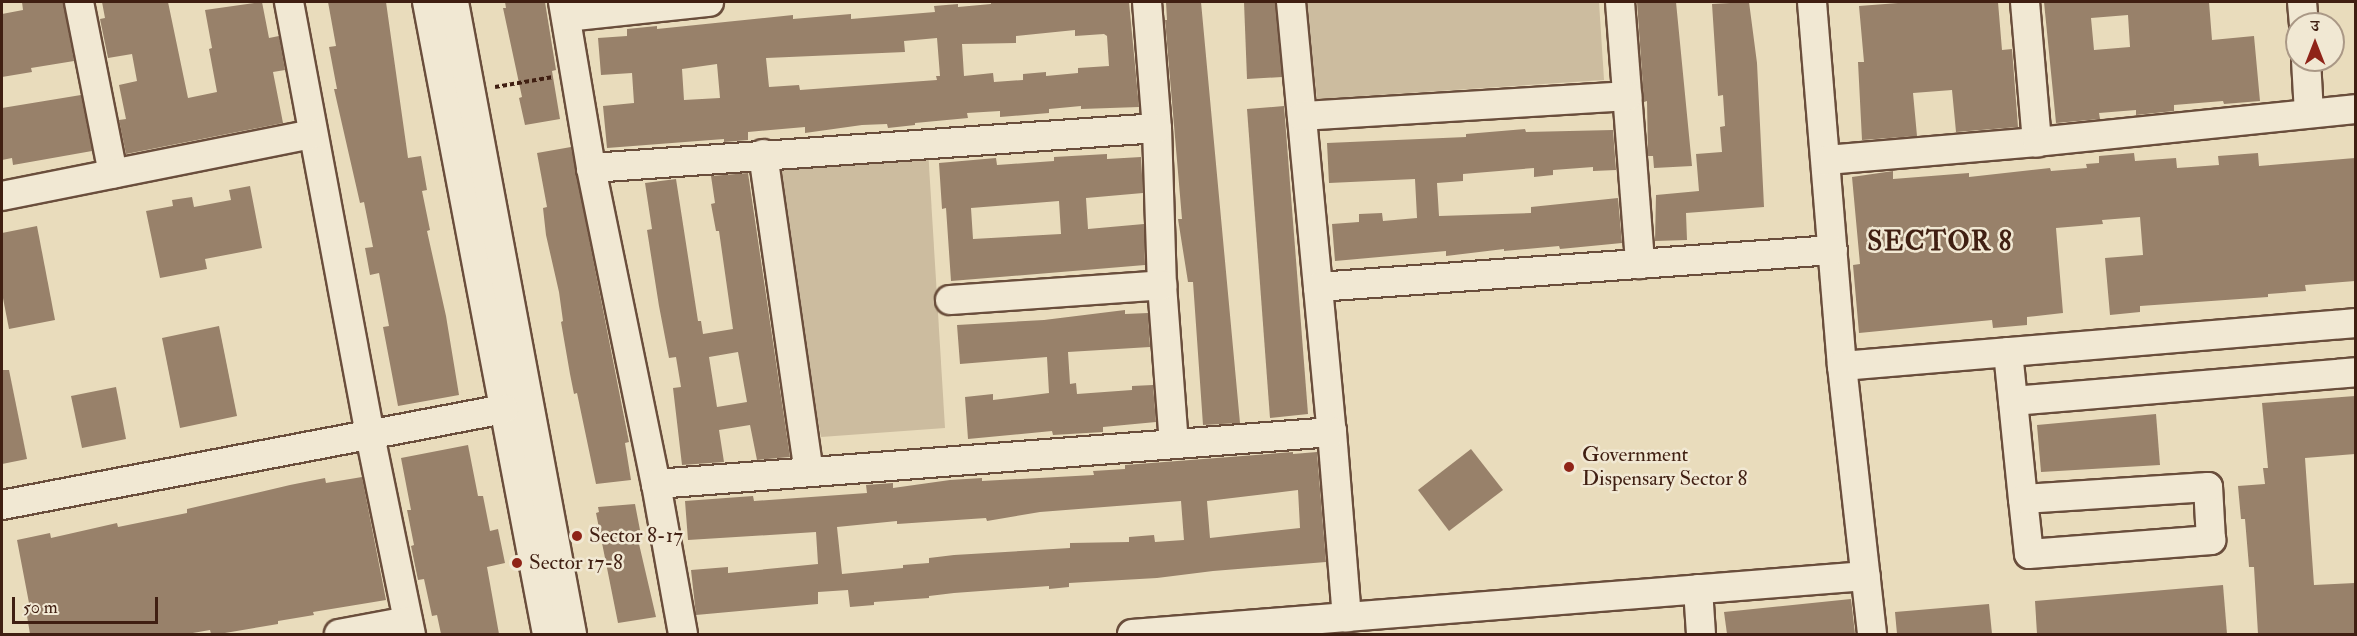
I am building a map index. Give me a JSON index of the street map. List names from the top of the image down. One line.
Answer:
{"districts":["SECTOR 8"],"places":["Government Dispensary Sector 8","Sector 8-17","Sector 17-8"],"scale_bar":"50 m","north":"top"}
